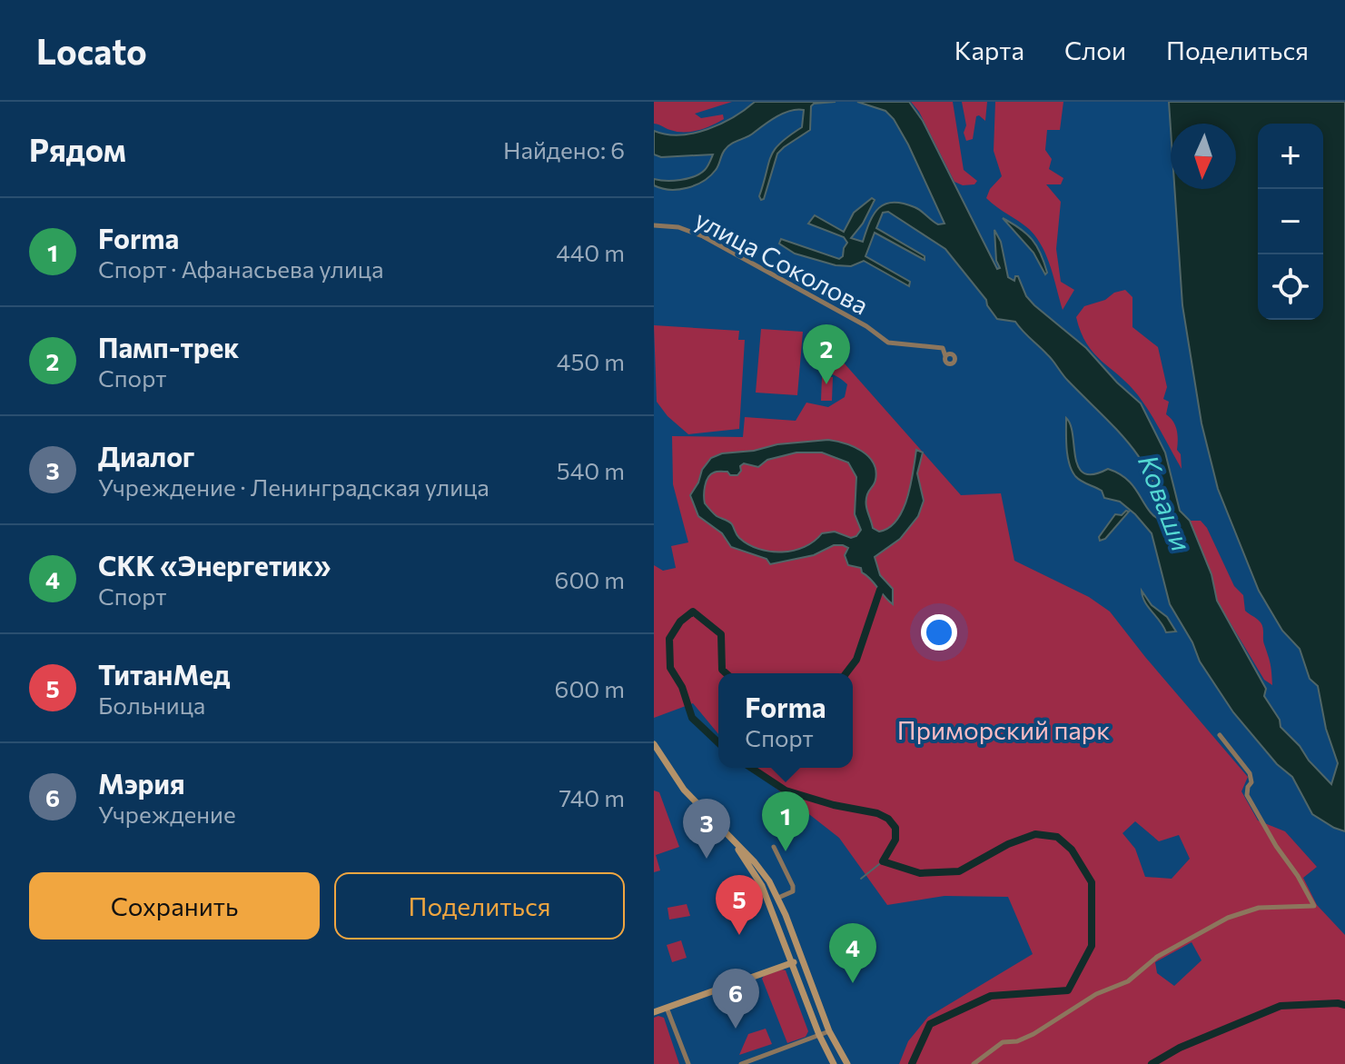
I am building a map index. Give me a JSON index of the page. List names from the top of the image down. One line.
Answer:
{"streets":{"street":["улица Соколова"]},"water":["Коваши"],"parks":["Приморский парк"],"north":"bottom","page":{"header":"Locato","nav":["Карта","Слои","Поделиться"],"heading":["Рядом","Найдено: 6"],"map_buttons":["+","−"],"list":[{"mark":"1","name":"Forma","note":"Спорт · Афанасьева улица","value":"440 m"},{"mark":"2","name":"Памп-трек","note":"Спорт","value":"450 m"},{"mark":"3","name":"Диалог","note":"Учреждение · Ленинградская улица","value":"540 m"},{"mark":"4","name":"СКК «Энергетик»","note":"Спорт","value":"600 m"},{"mark":"5","name":"ТитанМед","note":"Больница","value":"600 m"},{"mark":"6","name":"Мэрия","note":"Учреждение","value":"740 m"}],"pins":["2","1","3","5","4","6"],"popup":["Forma","Спорт"],"buttons":["Сохранить","Поделиться"]}}
